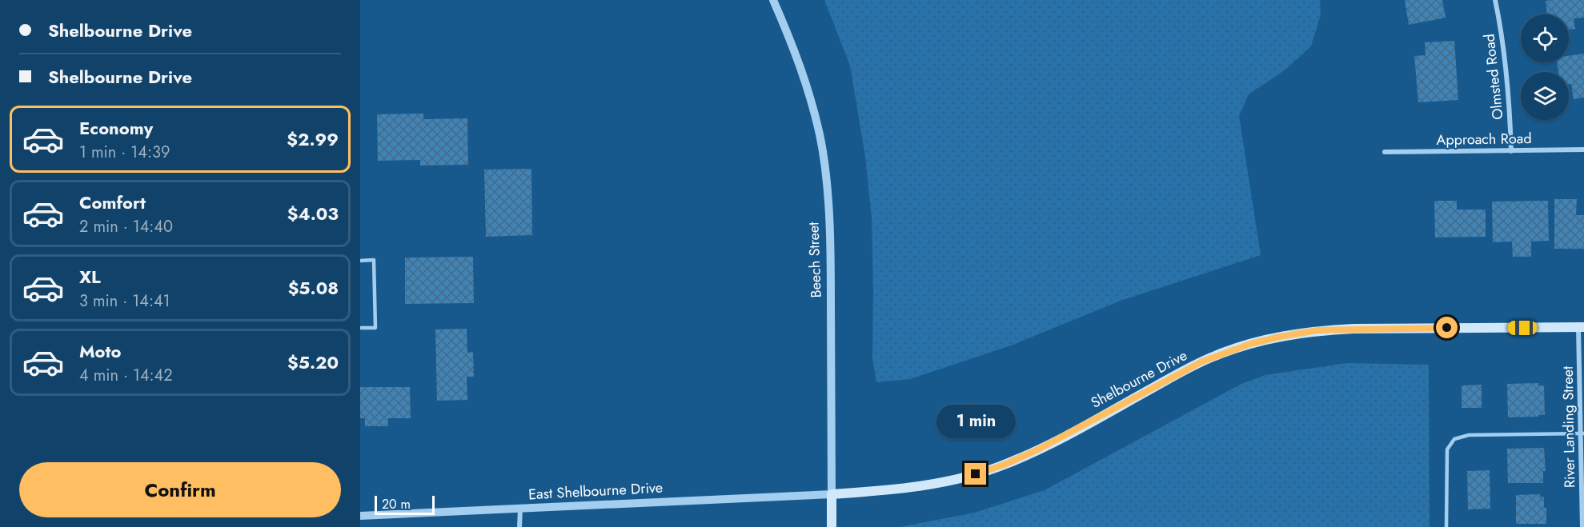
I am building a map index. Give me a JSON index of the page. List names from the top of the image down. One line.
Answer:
{"streets":{"main road":["Beech Street","Shelbourne Drive"],"street":["Olmsted Road","Approach Road","River Landing Street","East Shelbourne Drive"]},"crossings":[["Olmsted Road","Approach Road"],["Beech Street","Shelbourne Drive"],["Beech Street","East Shelbourne Drive"],["Shelbourne Drive","River Landing Street"],["Shelbourne Drive","East Shelbourne Drive"]],"scale_bar":"20 m","page":{"banner":["Shelbourne Drive","Shelbourne Drive"],"list":[{"name":"Economy","note":"1 min · 14:39","value":"$2.99"},{"name":"Comfort","note":"2 min · 14:40","value":"$4.03"},{"name":"XL","note":"3 min · 14:41","value":"$5.08"},{"name":"Moto","note":"4 min · 14:42","value":"$5.20"}],"bubble":"1 min","buttons":"Confirm","scale":"20 m"}}
